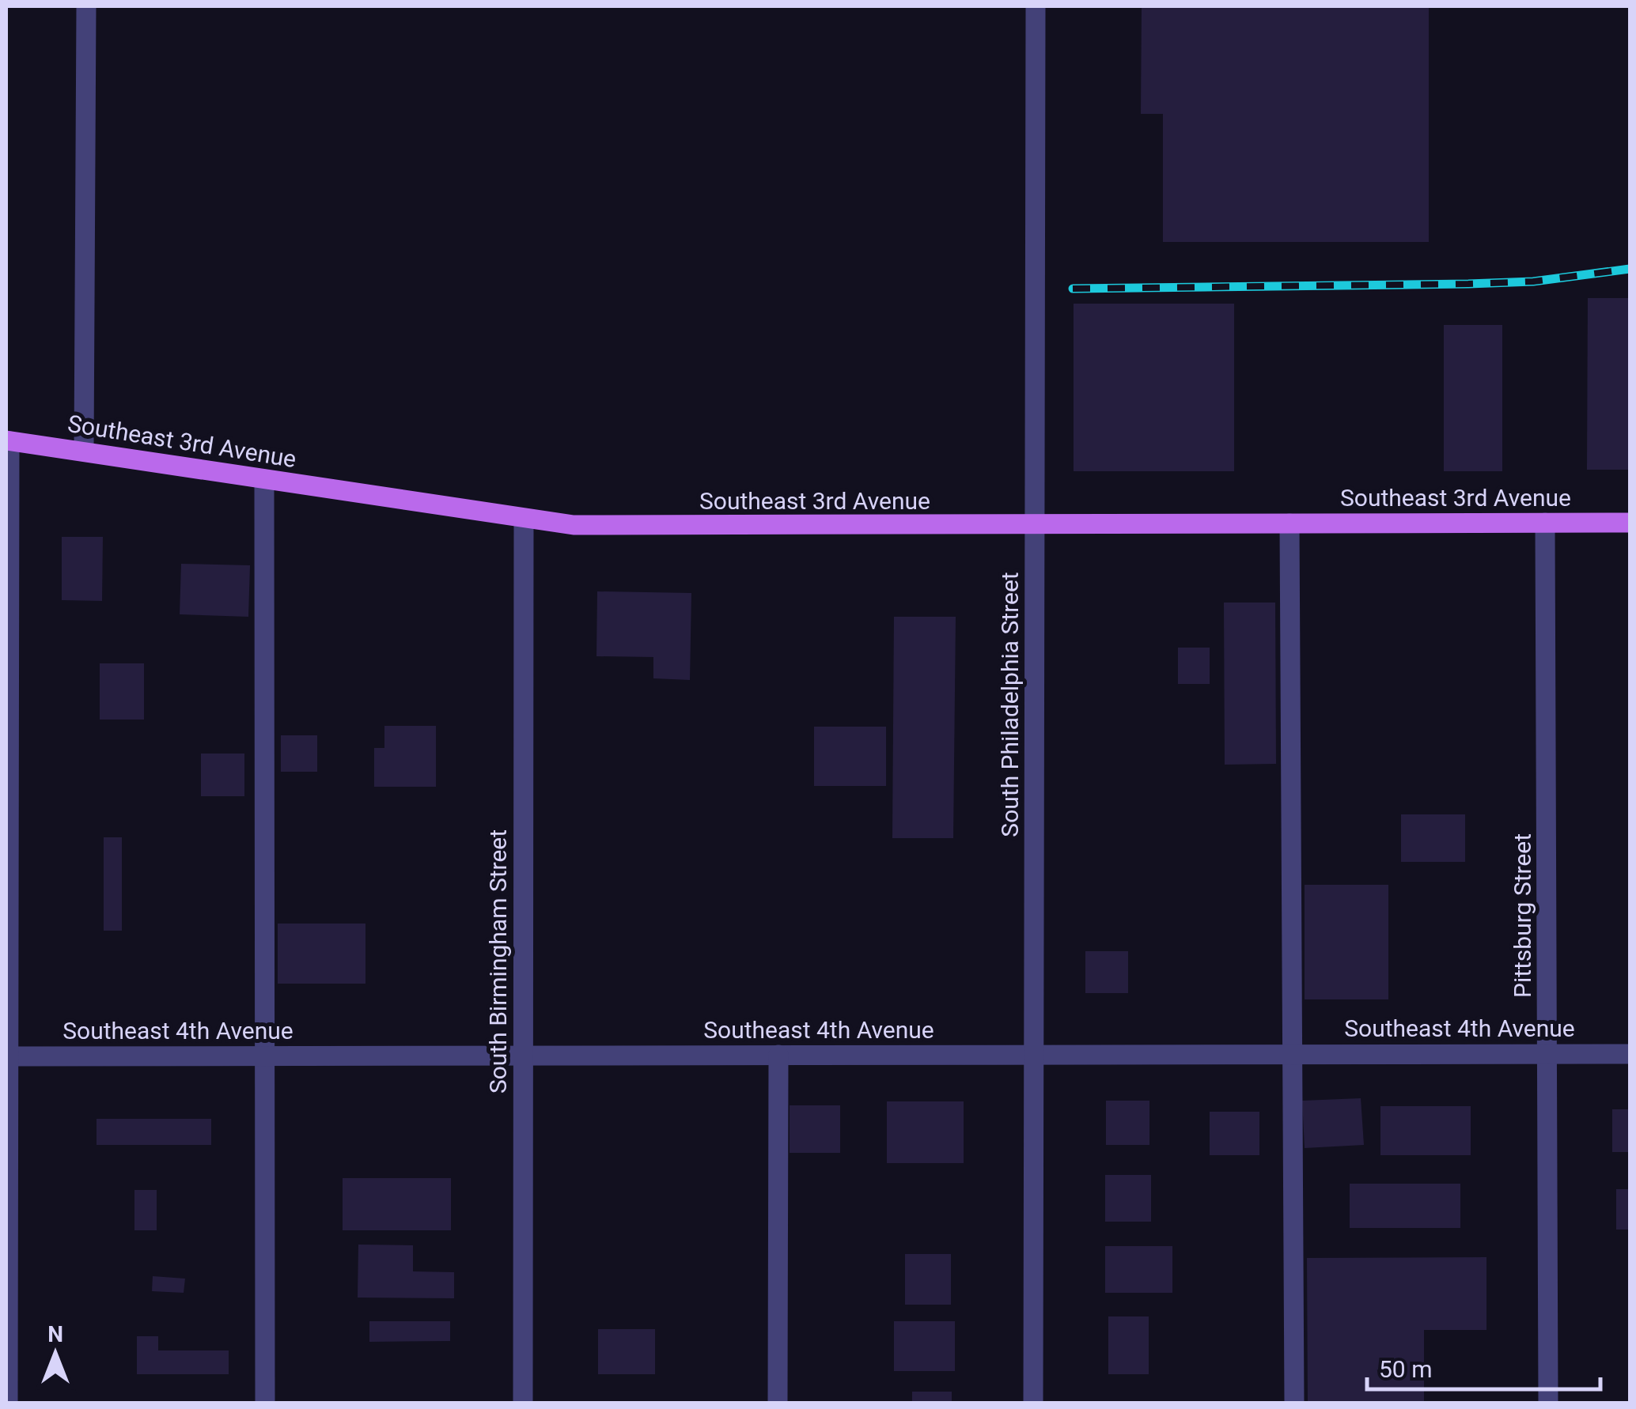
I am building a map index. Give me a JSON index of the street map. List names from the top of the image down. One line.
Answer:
{"streets":{"main road":["Southeast 3rd Avenue"],"street":["South Philadelphia Street","Pittsburg Street","South Birmingham Street","Southeast 4th Avenue"]},"crossings":[["Southeast 3rd Avenue","South Philadelphia Street"],["Southeast 3rd Avenue","Pittsburg Street"],["Southeast 3rd Avenue","South Birmingham Street"],["South Philadelphia Street","Southeast 4th Avenue"],["Pittsburg Street","Southeast 4th Avenue"],["South Birmingham Street","Southeast 4th Avenue"]],"scale_bar":"50 m","north":"top"}
